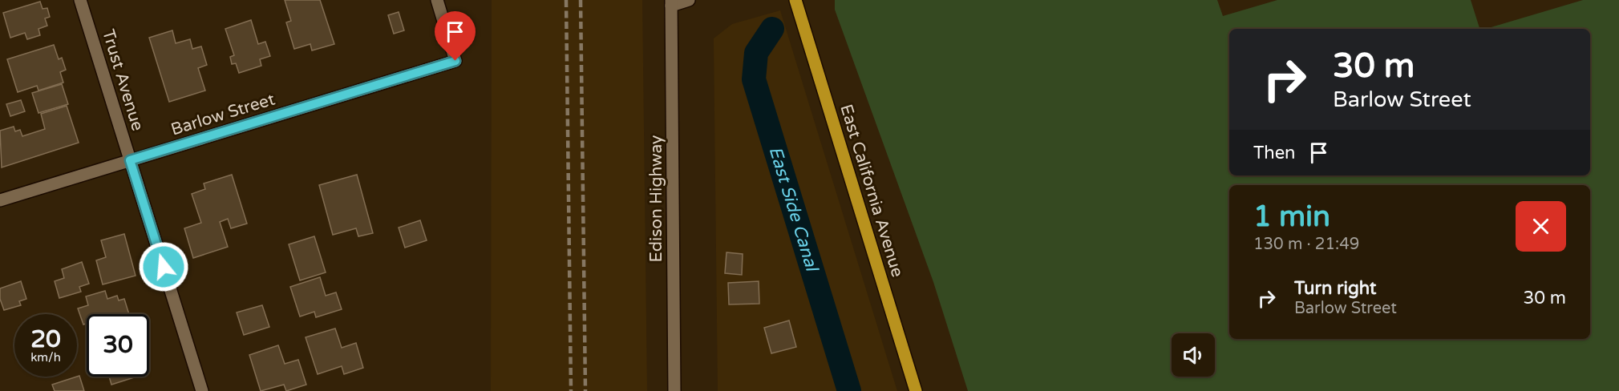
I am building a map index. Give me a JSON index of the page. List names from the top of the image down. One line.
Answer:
{"streets":{"main road":["East California Avenue"],"street":["Trust Avenue","Barlow Street","Edison Highway"]},"crossings":[["Trust Avenue","Barlow Street"]],"water":["East Side Canal"],"page":{"turn":["30 m","Barlow Street"],"then":"Then","heading":["1 min","130 m · 21:49"],"list":[{"name":"Turn right","note":"Barlow Street","value":"30 m"}],"speed":"20 km/h","limit":"30"}}
